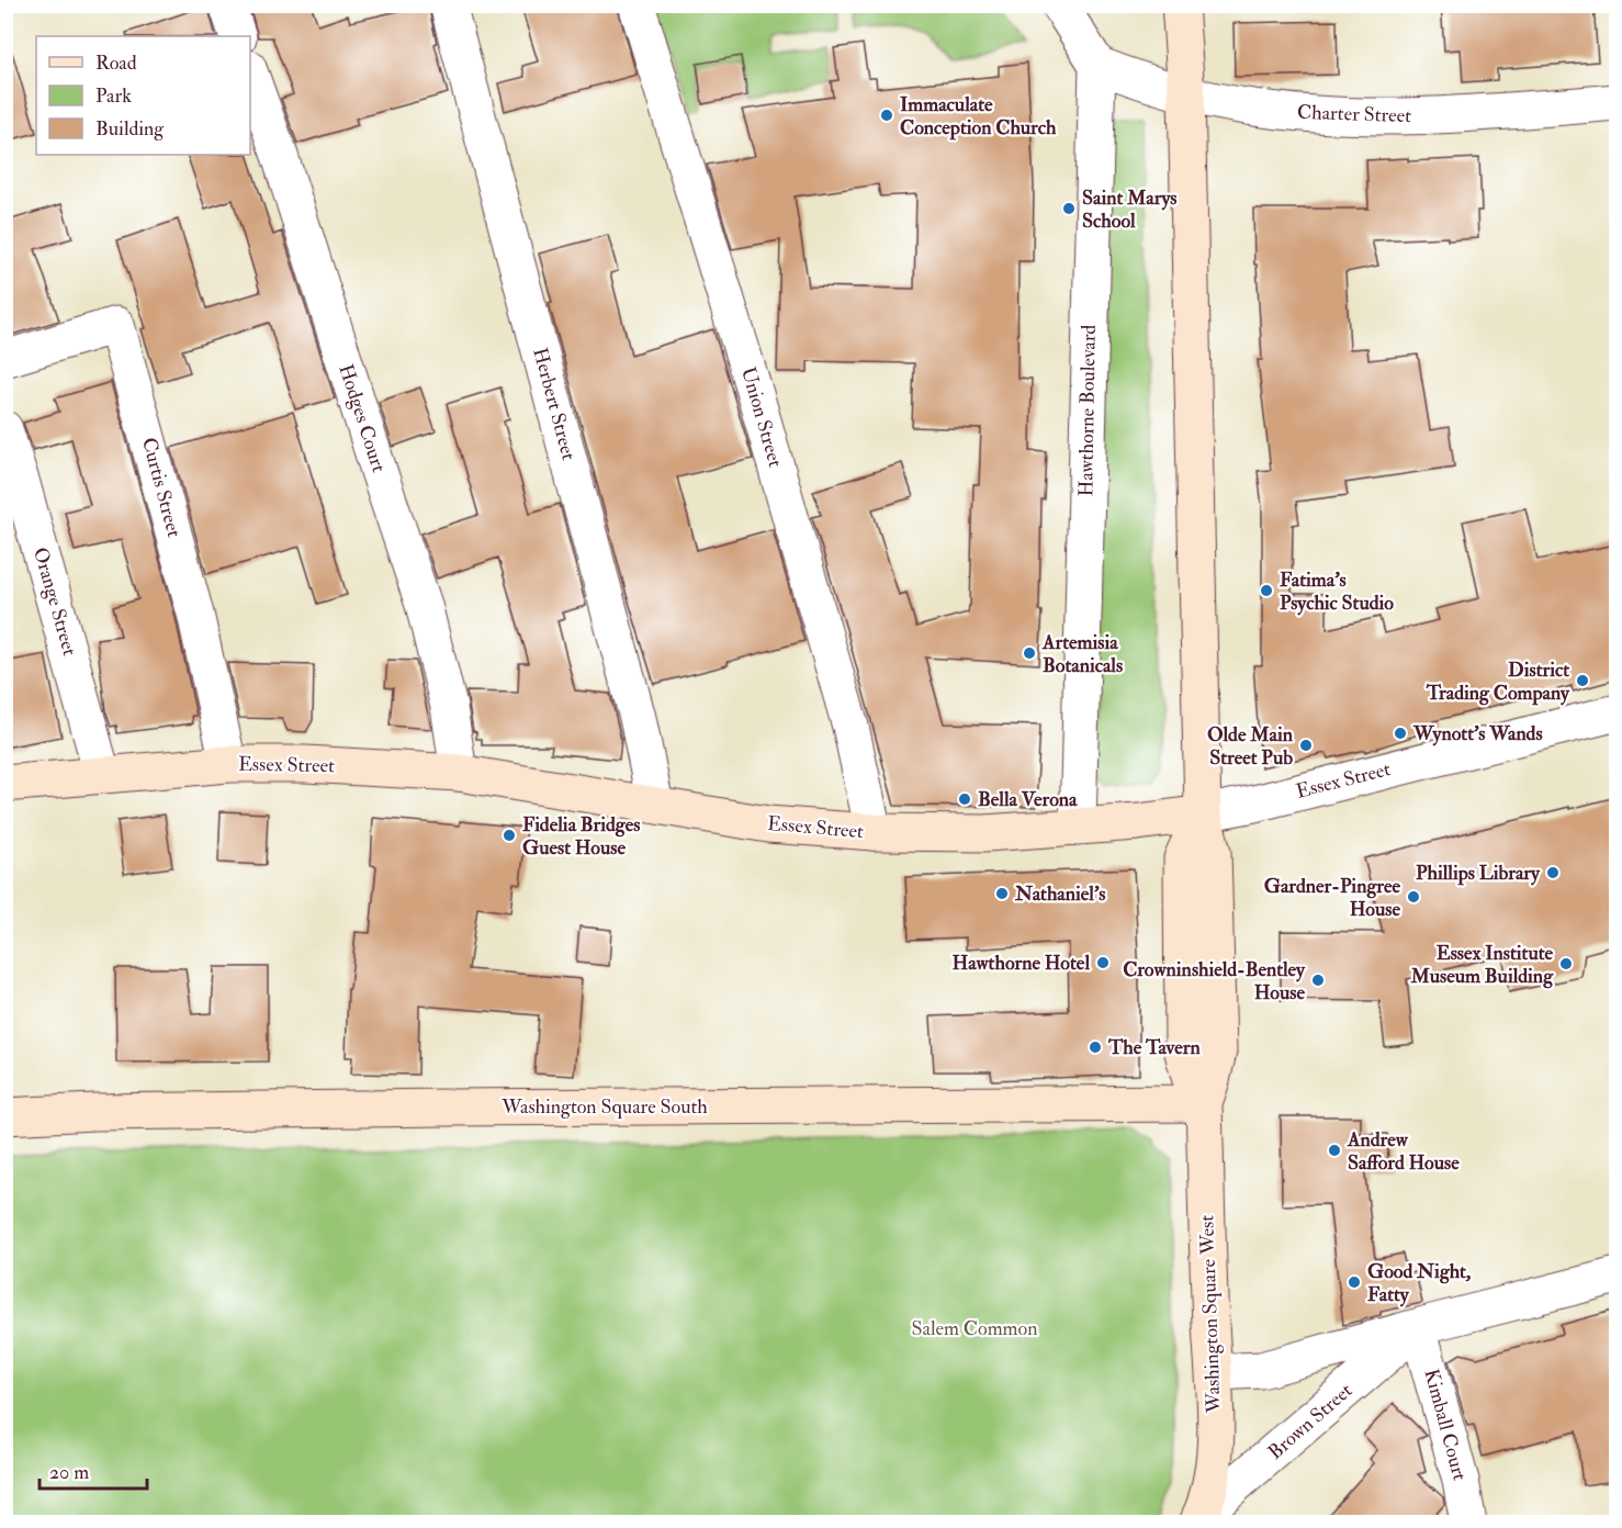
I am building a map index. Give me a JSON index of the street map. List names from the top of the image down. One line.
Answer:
{"streets":{"street":["Charter Street","Herbert Street","Hawthorne Boulevard","Union Street","Hodges Court","Curtis Street","Orange Street","Essex Street","Washington Square South","Washington Square West","Brown Street","Kimball Court"]},"crossings":[["Charter Street","Hawthorne Boulevard"],["Herbert Street","Essex Street"],["Hawthorne Boulevard","Essex Street"],["Union Street","Essex Street"],["Hodges Court","Essex Street"],["Curtis Street","Essex Street"],["Orange Street","Essex Street"],["Essex Street","Washington Square West"],["Washington Square South","Washington Square West"],["Washington Square West","Brown Street"],["Brown Street","Kimball Court"]],"parks":["Salem Common"],"places":["Immaculate Conception Church","Saint Marys School","Fatima’s Psychic Studio","Artemisia Botanicals","District Trading Company","Wynott’s Wands","Olde Main Street Pub","Bella Verona","Fidelia Bridges Guest House","Phillips Library","Nathaniel's","Gardner-Pingree House","Hawthorne Hotel","Essex Institute Museum Building","Crowninshield-Bentley House","The Tavern","Andrew Safford House","Good Night, Fatty"],"legend":["Road","Park","Building"],"scale_bar":"20 m"}
